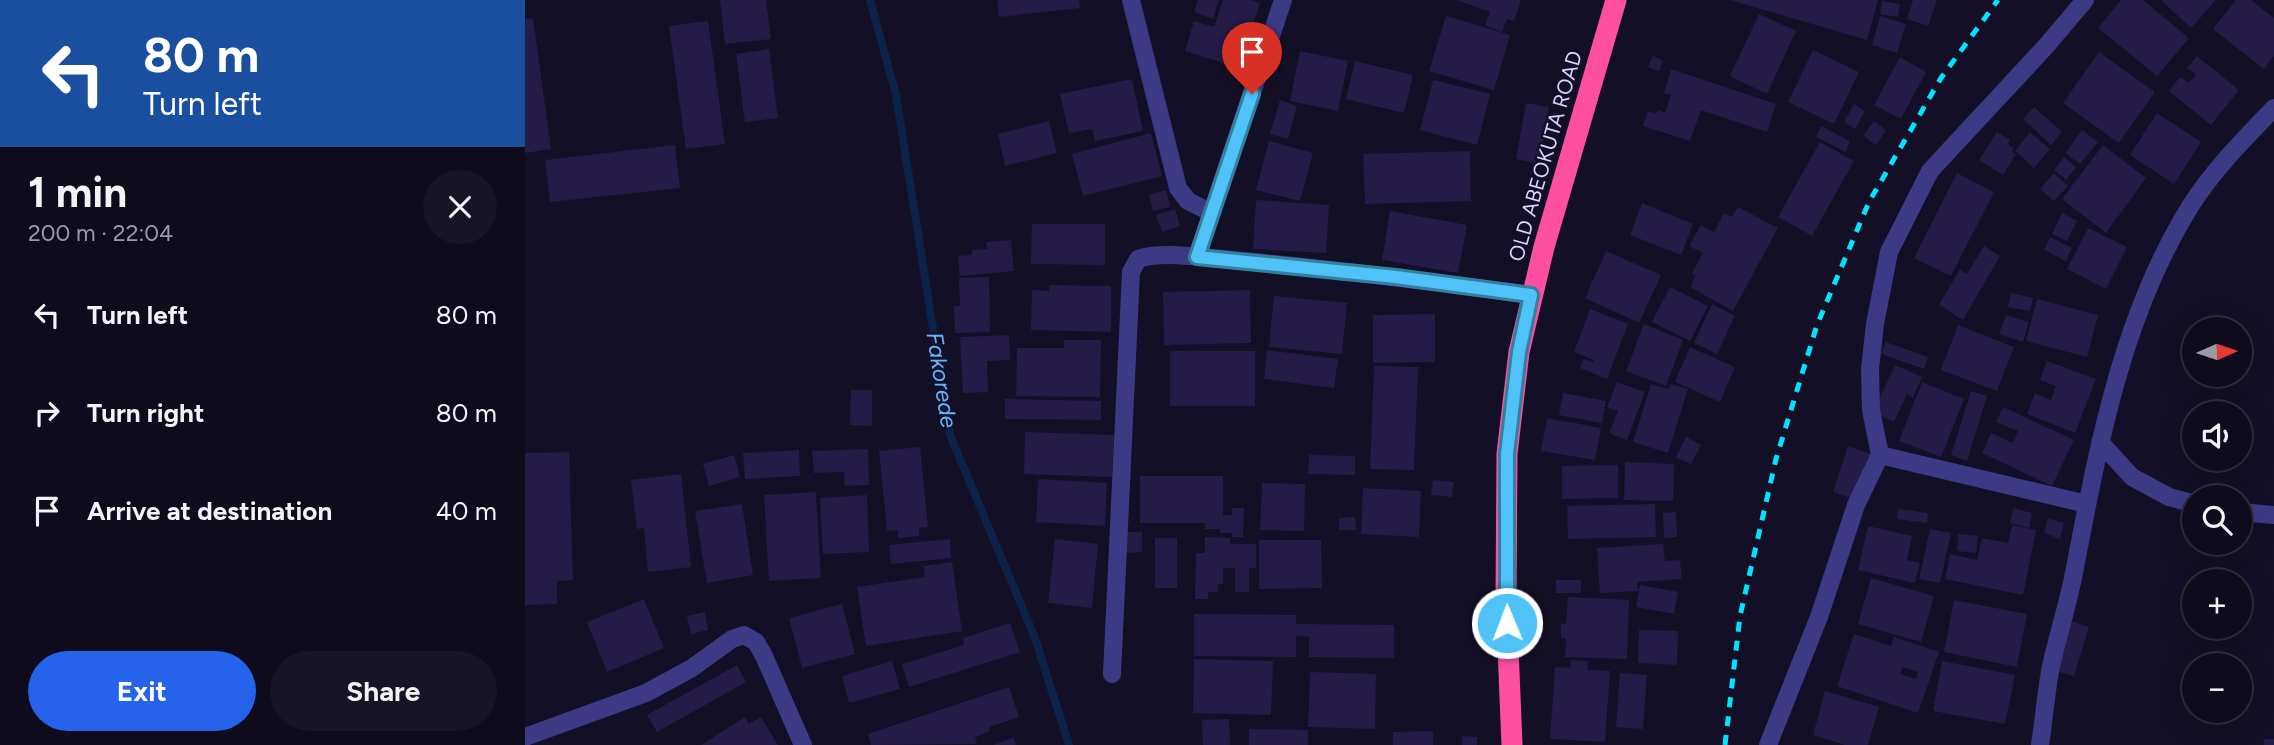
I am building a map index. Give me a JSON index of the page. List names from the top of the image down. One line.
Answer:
{"streets":{"highway":["OLD ABEOKUTA ROAD"]},"water":["Fakorede"],"north":"right","page":{"turn":["80 m","Turn left"],"heading":["1 min","200 m · 22:04"],"list":[{"name":"Turn left","value":"80 m"},{"name":"Turn right","value":"80 m"},{"name":"Arrive at destination","value":"40 m"}],"map_buttons":["+","−"],"buttons":["Exit","Share"]}}
